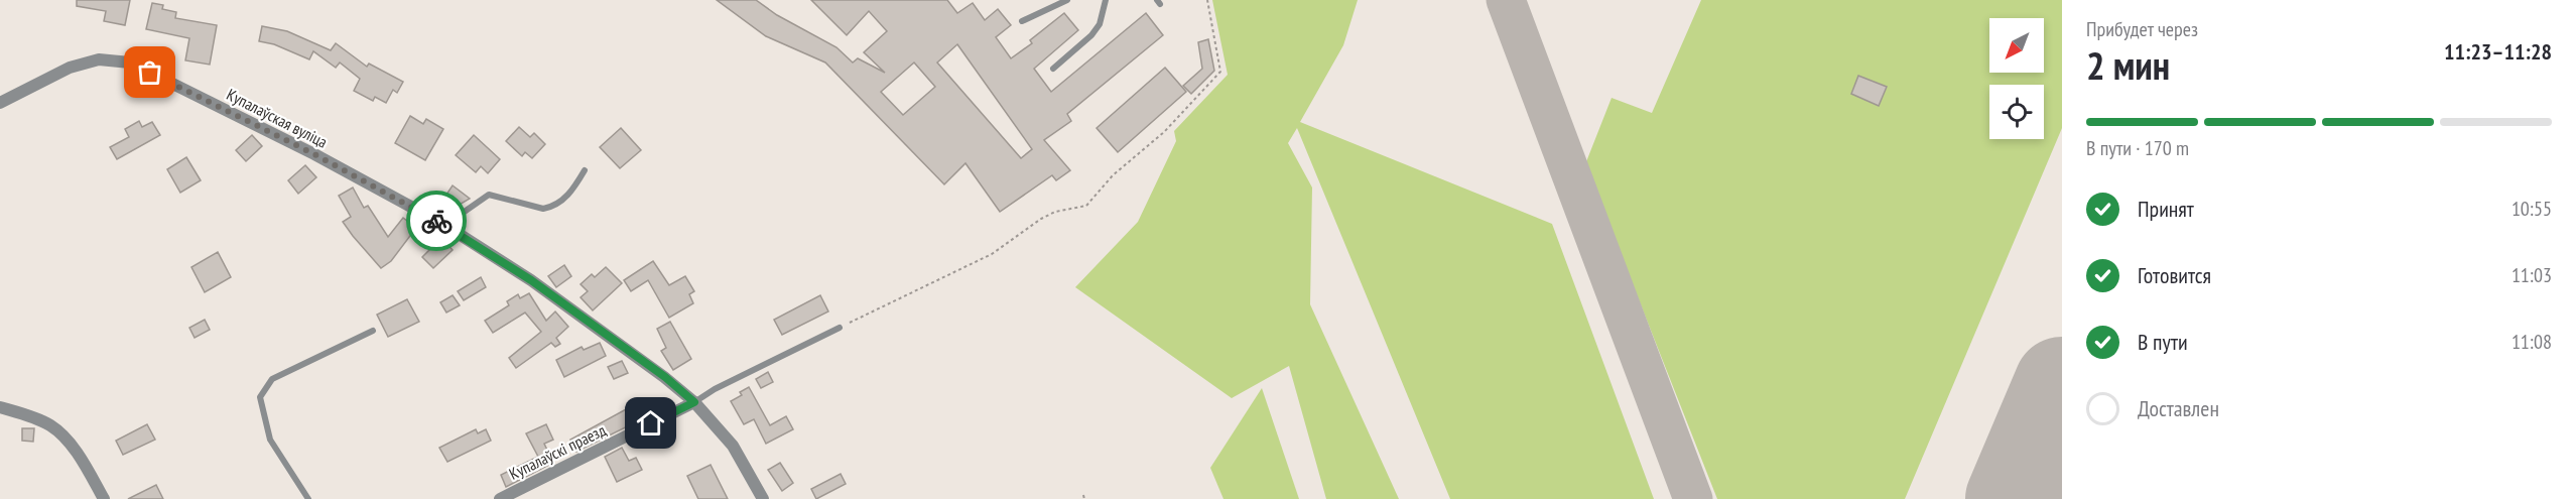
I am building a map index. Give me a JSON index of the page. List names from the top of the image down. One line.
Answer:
{"streets":{"street":["Купалаўская вуліца","Купалаўскі праезд"]},"crossings":[["Купалаўская вуліца","Купалаўскі праезд"]],"north":"bottom left","page":{"heading":["2 мин","Прибудет через","11:23–11:28"],"bar":"В пути · 170 m","list":[["Принят","10:55"],["Готовится","11:03"],["В пути","11:08"],"Доставлен"]}}
